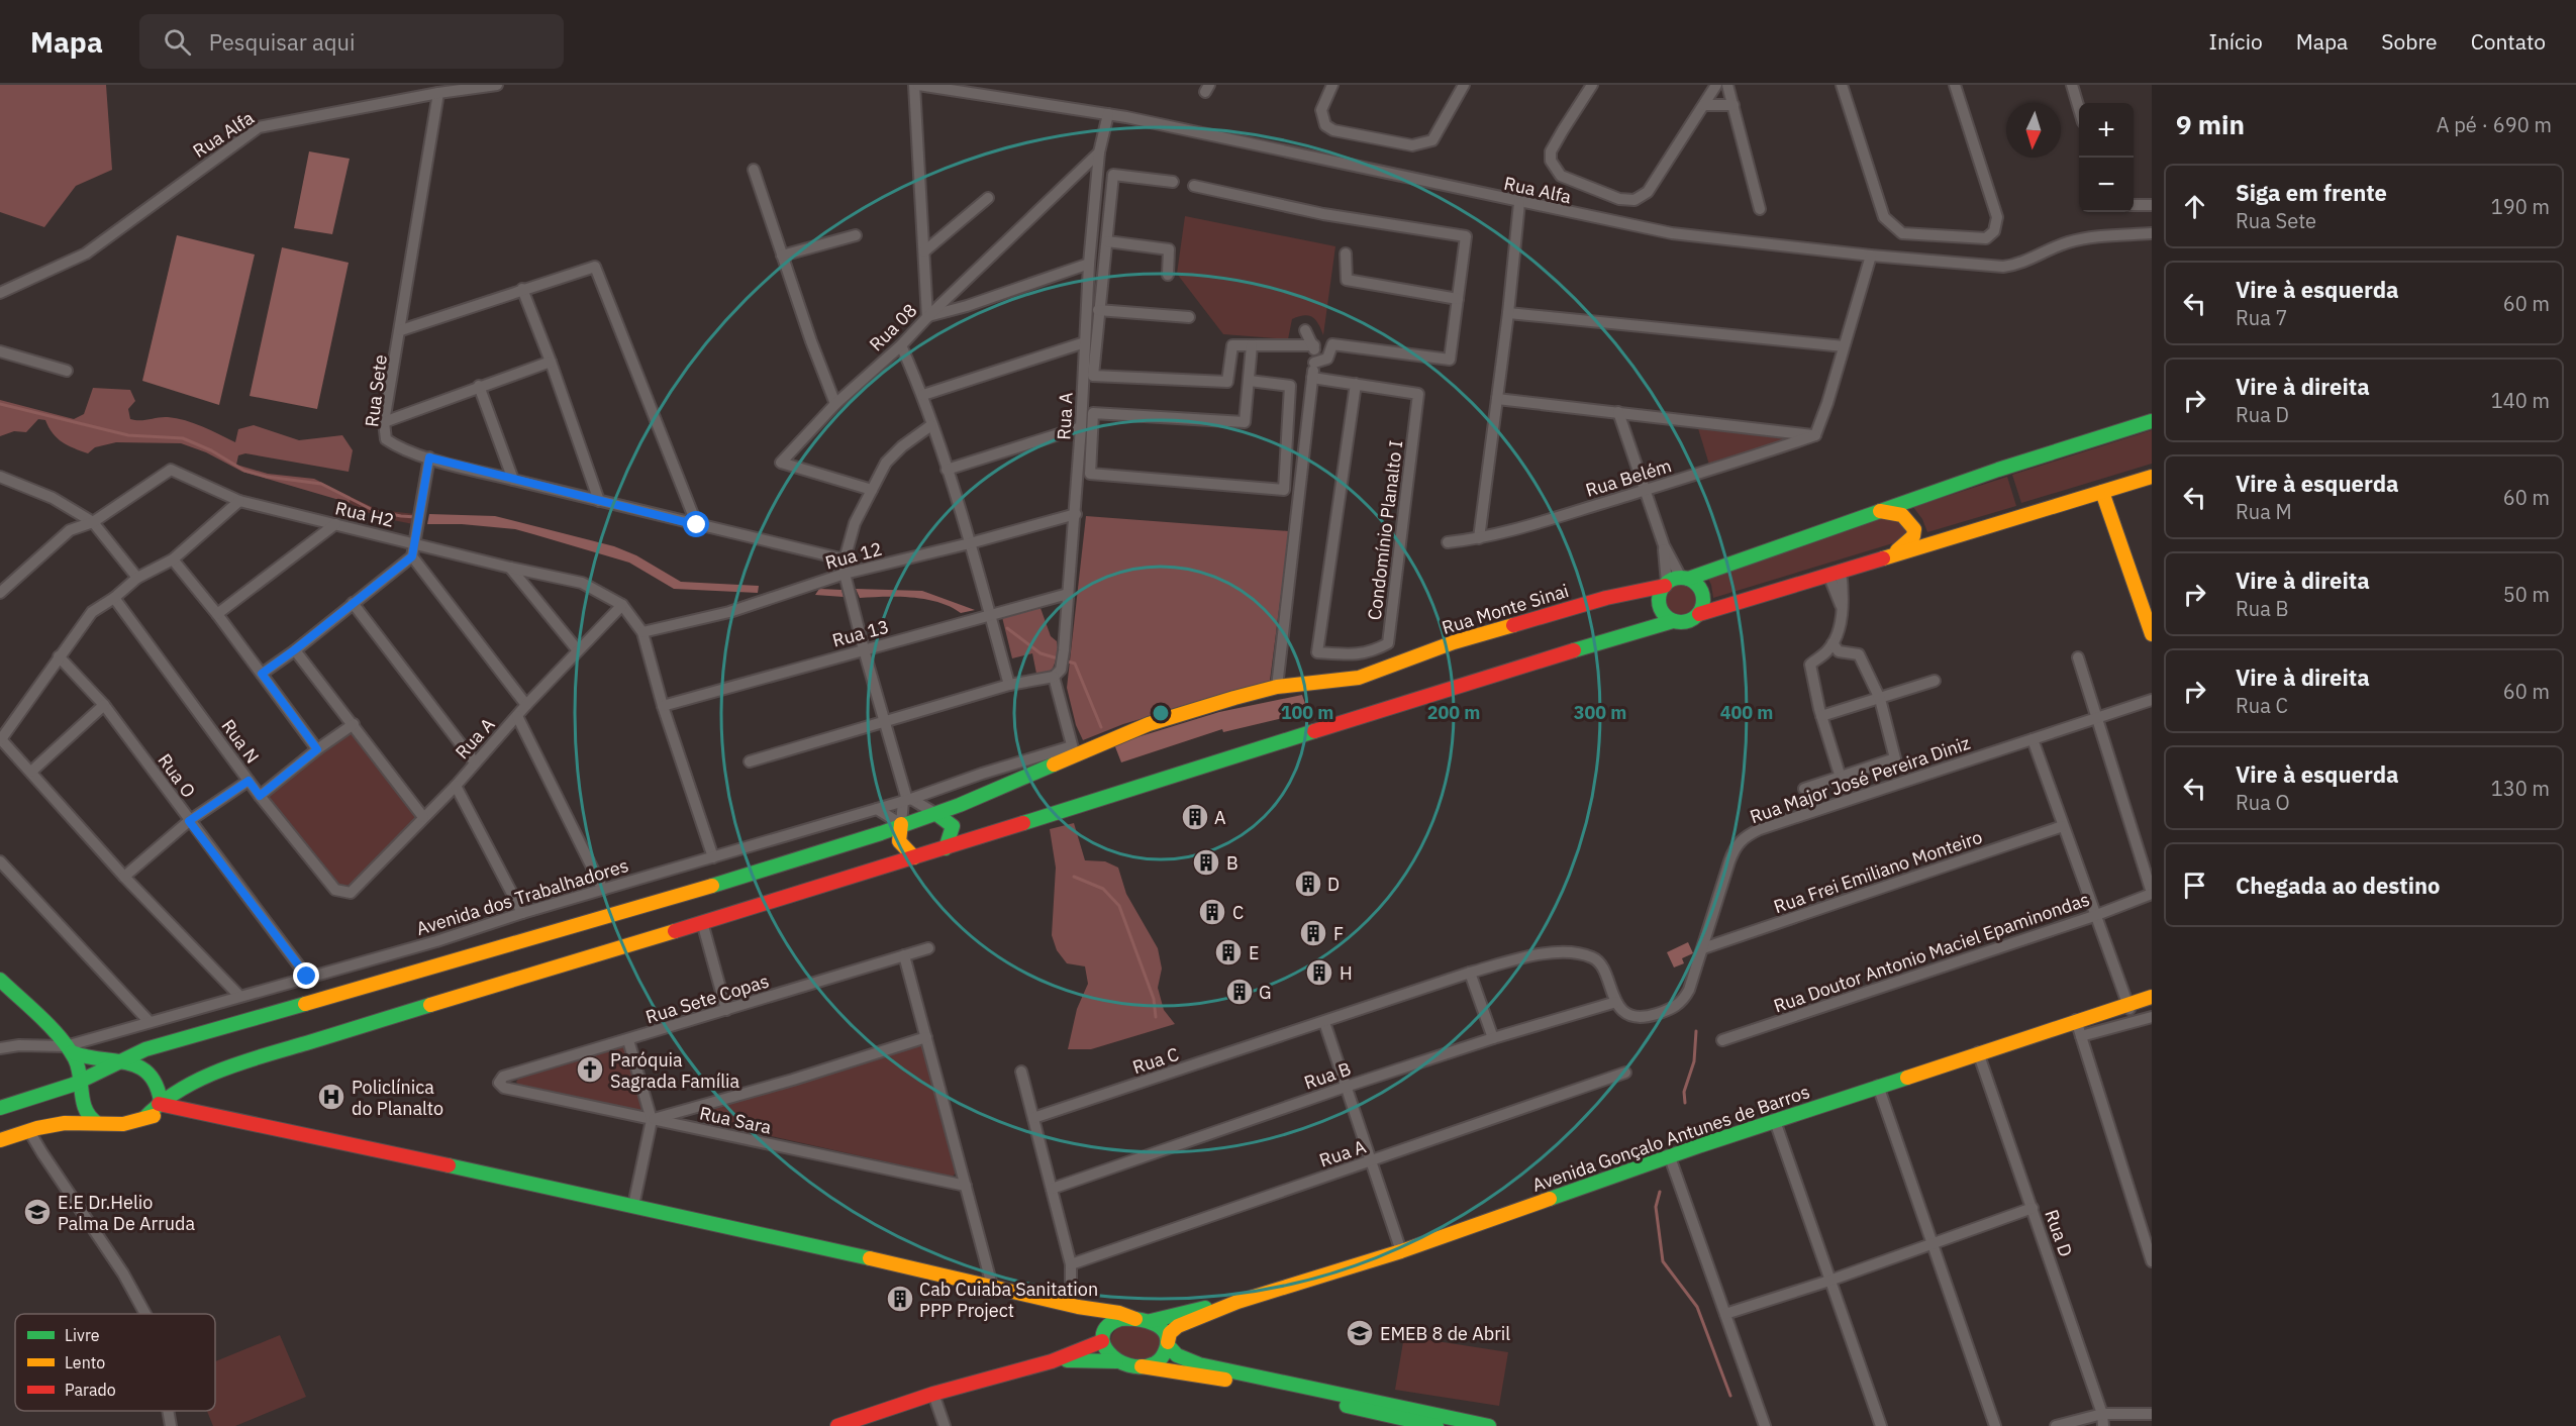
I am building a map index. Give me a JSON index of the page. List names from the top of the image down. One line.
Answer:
{"streets":{"main road":["Rua Monte Sinai","Avenida Gonçalo Antunes de Barros"],"street":["Rua Alfa","Rua 08","Rua Sete","Rua A","Rua Belém","Rua H2","Condomínio Planalto I","Rua 12","Rua 13","Rua N","Rua O","Rua Major José Pereira Diniz","Rua Frei Emiliano Monteiro","Avenida dos Trabalhadores","Rua Doutor Antonio Maciel Epaminondas","Rua Sete Copas","Rua C","Rua B","Rua Sara","Rua D"]},"crossings":[["Rua Alfa","Rua Sete"],["Rua Alfa","Rua A"],["Rua 08","Rua A"],["Rua A","Rua H2"],["Rua A","Rua 12"],["Rua A","Rua 13"],["Rua A","Rua N"],["Rua Monte Sinai","Avenida dos Trabalhadores"],["Rua O","Avenida dos Trabalhadores"],["Rua Major José Pereira Diniz","Rua Frei Emiliano Monteiro"],["Rua Major José Pereira Diniz","Rua B"],["Rua Sete Copas","Rua Sara"],["Avenida Gonçalo Antunes de Barros","Rua D"]],"places":{"building":["A","B","D","C","F","E","H","G","Cab Cuiaba Sanitation PPP Project"],"church":["Paróquia Sagrada Família"],"hospital":["Policlínica do Planalto"],"school or university":["E.E Dr.Helio Palma De Arruda","EMEB 8 de Abril"]},"legend":["Livre","Lento","Parado"],"north":"bottom","page":{"header":"Mapa","search":"Pesquisar aqui","nav":["Início","Mapa","Sobre","Contato"],"heading":["9 min","A pé · 690 m"],"map_buttons":["+","−"],"list":[["Siga em frente","Rua Sete","190 m"],["Vire à esquerda","Rua 7","60 m"],["Vire à direita","Rua D","140 m"],["Vire à esquerda","Rua M","60 m"],["Vire à direita","Rua B","50 m"],["Vire à direita","Rua C","60 m"],["Vire à esquerda","Rua O","130 m"],"Chegada ao destino"]},"rings":["100 m","200 m","300 m","400 m"]}
